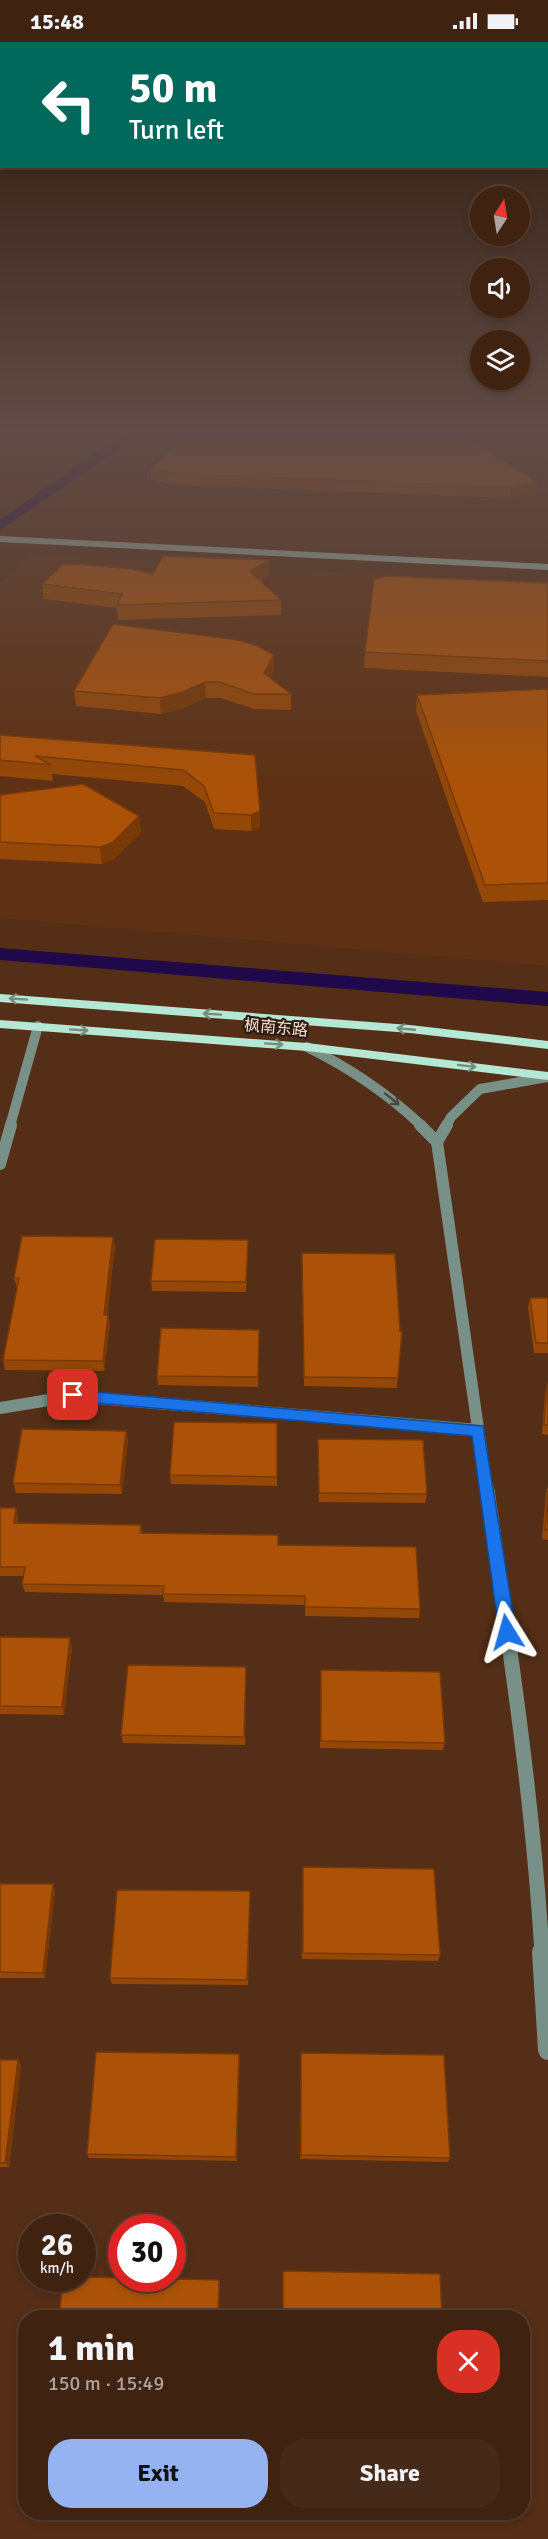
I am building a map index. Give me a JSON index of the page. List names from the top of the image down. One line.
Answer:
{"streets":{"main road":["枫南东路"]},"north":"top","page":{"status":"15:48","turn":["50 m","Turn left"],"speed":"26 km/h","limit":"30","heading":["1 min","150 m · 15:49"],"buttons":["Exit","Share"]}}
